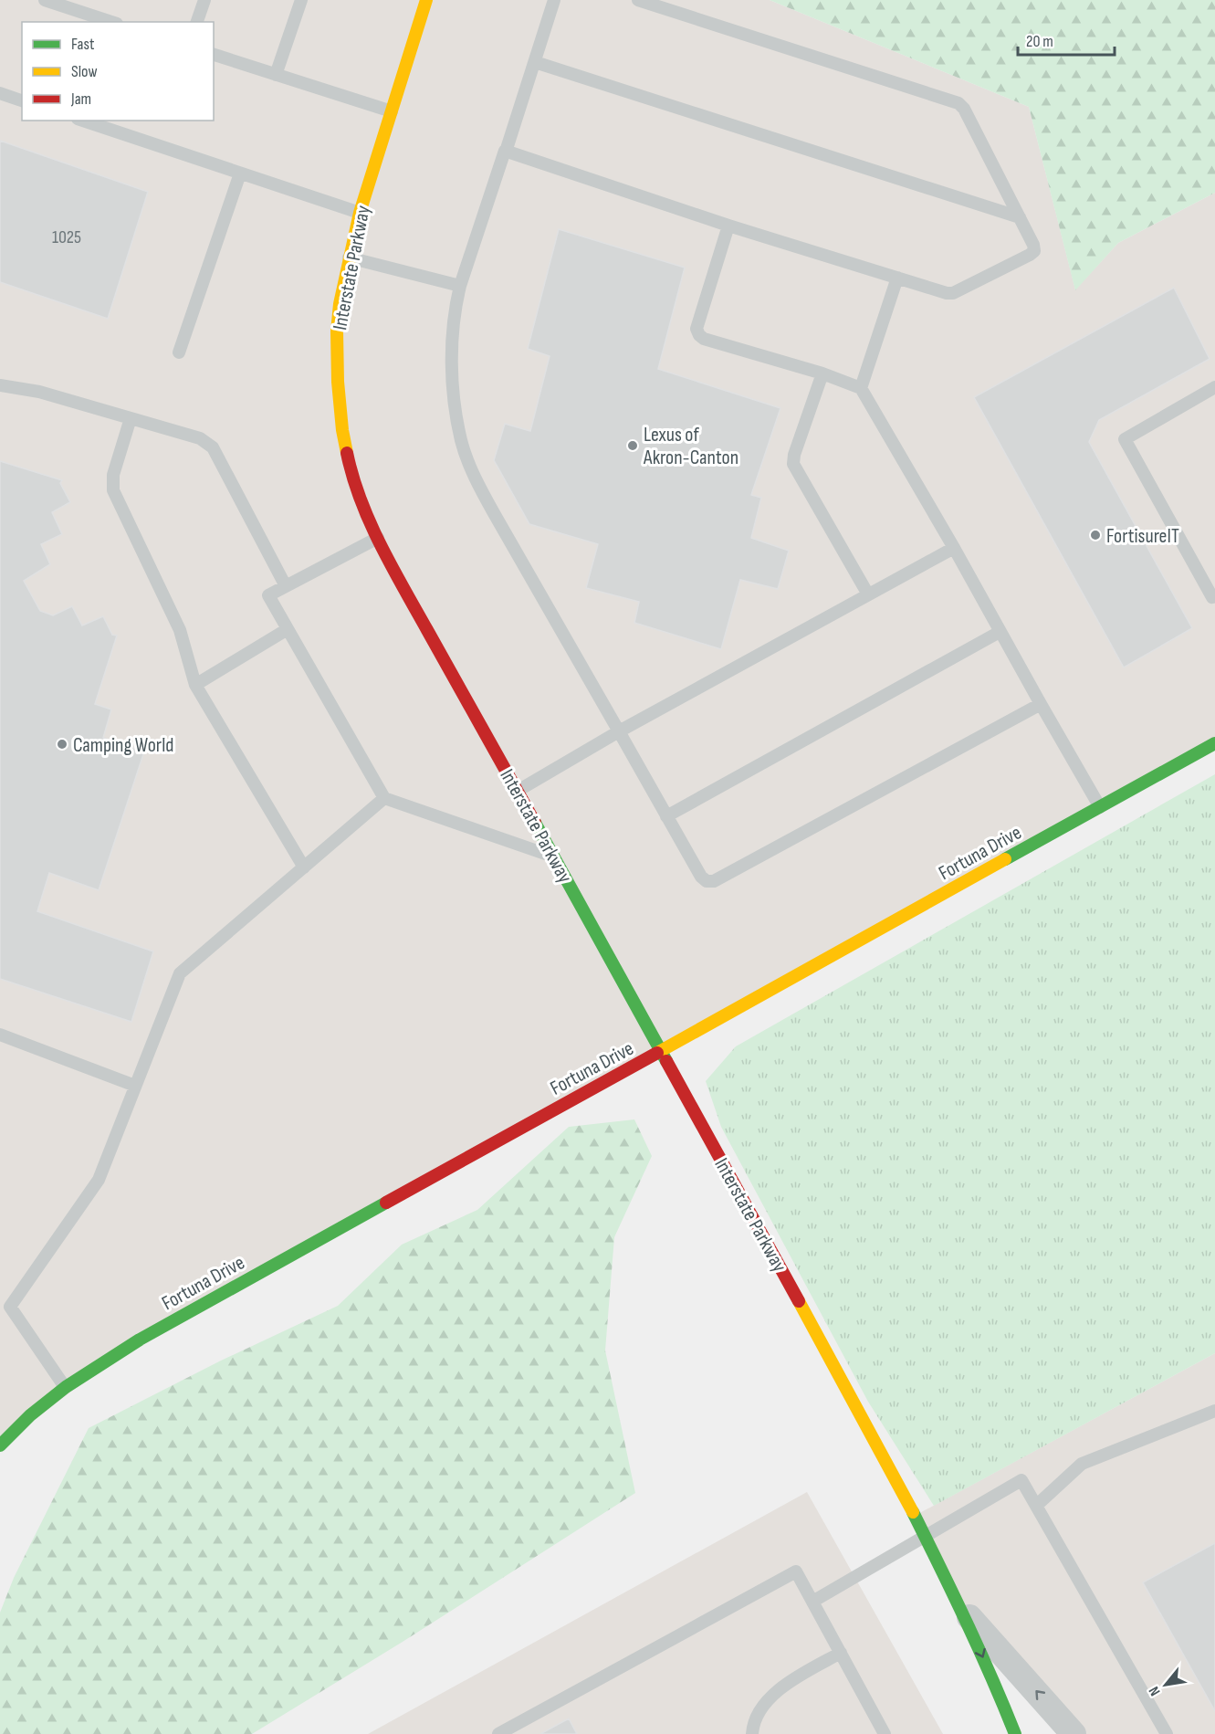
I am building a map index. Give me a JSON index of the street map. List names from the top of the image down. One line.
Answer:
{"streets":{"street":["Interstate Parkway","Fortuna Drive"]},"crossings":[["Interstate Parkway","Fortuna Drive"]],"places":["Lexus of Akron-Canton","FortisureIT","Camping World"],"house_numbers":["1025"],"legend":["Fast","Slow","Jam"],"scale_bar":"20 m","north":"bottom left"}
